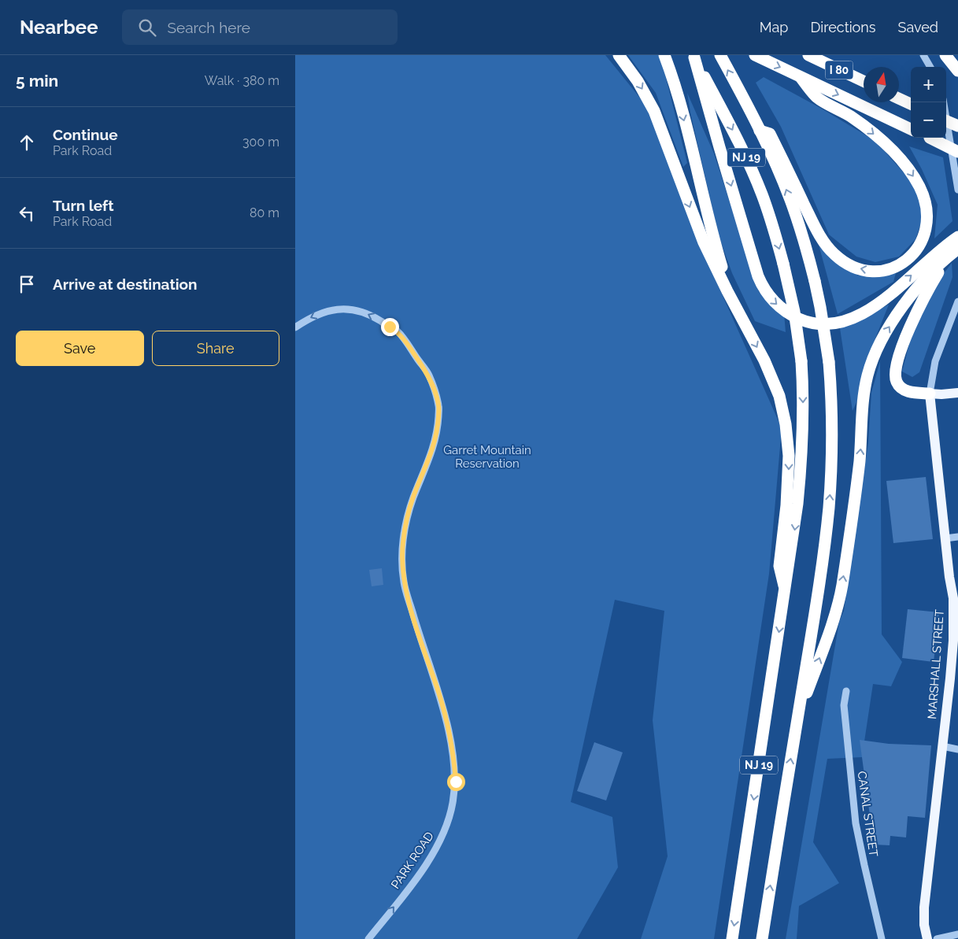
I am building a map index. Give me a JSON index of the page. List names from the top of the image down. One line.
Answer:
{"streets":{"highway":["I 80","NJ 19"],"main road":["MARSHALL STREET"],"street":["CANAL STREET","PARK ROAD"]},"parks":["Garret Mountain Reservation"],"north":"top","page":{"header":"Nearbee","search":"Search here","nav":["Map","Directions","Saved"],"heading":["5 min","Walk · 380 m"],"map_buttons":["+","−"],"list":[["Continue","Park Road","300 m"],["Turn left","Park Road","80 m"],"Arrive at destination"],"buttons":["Save","Share"]}}
